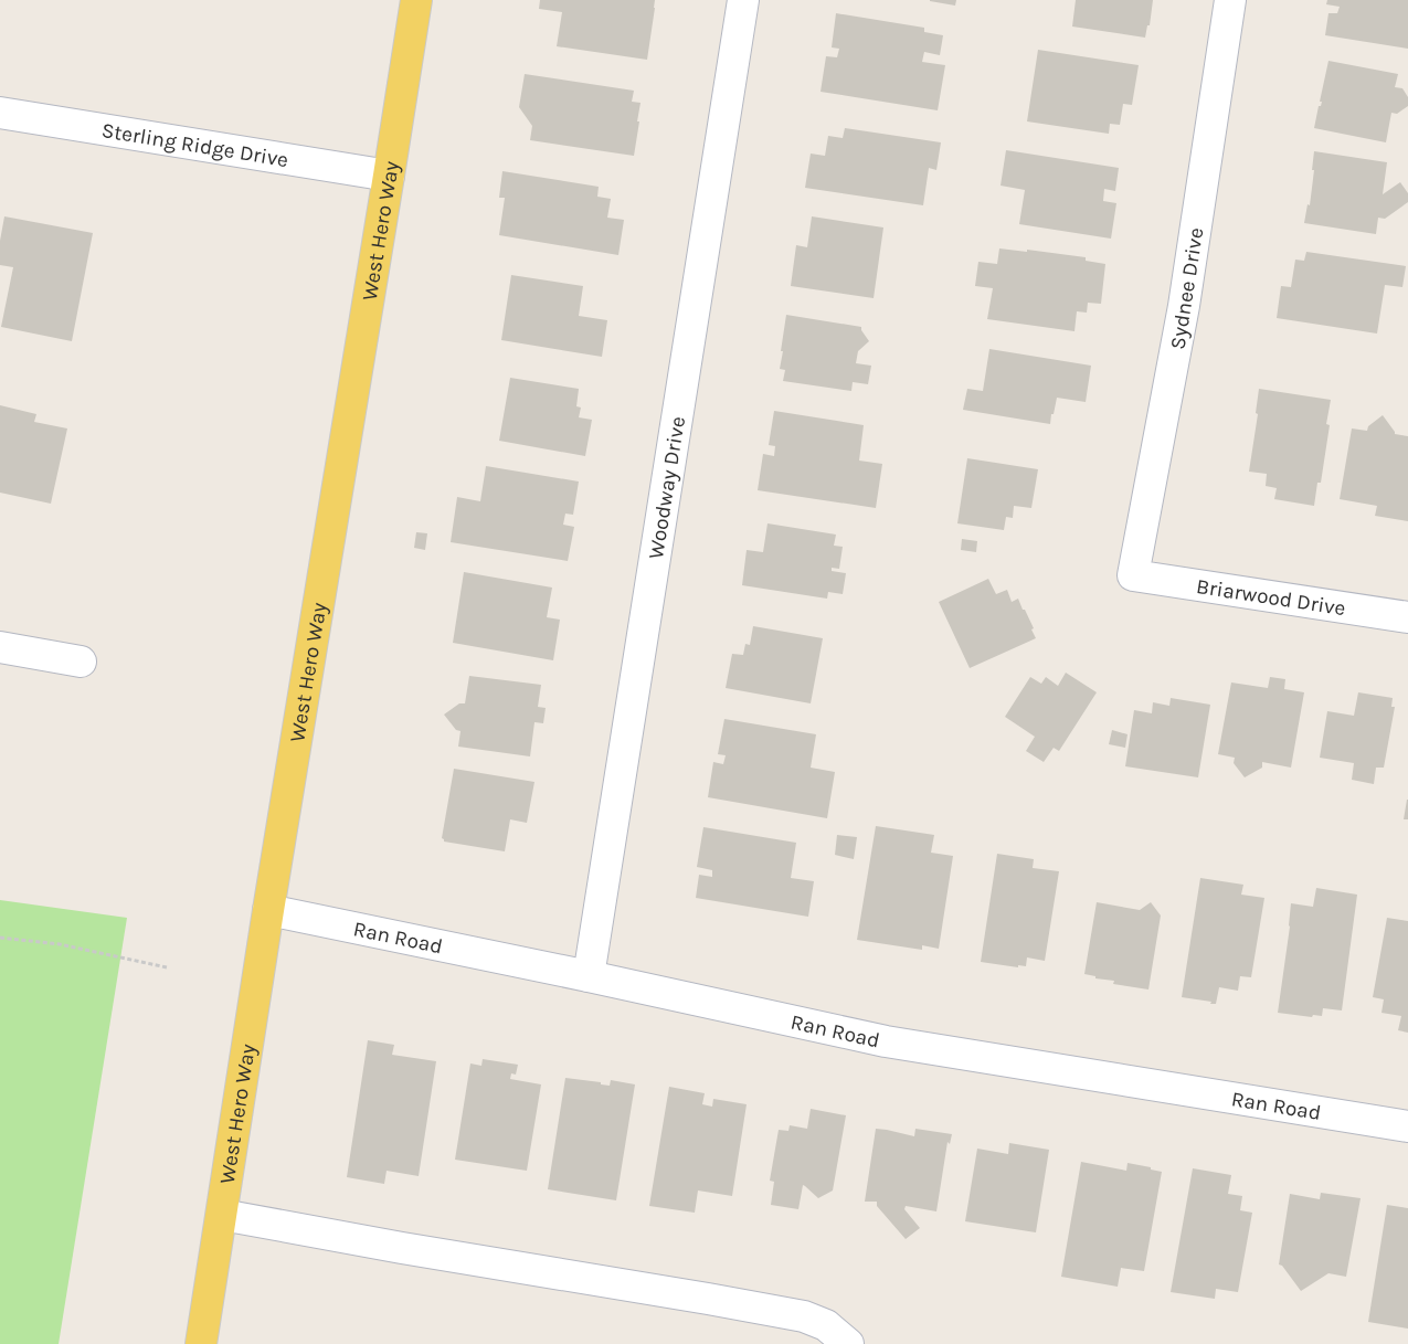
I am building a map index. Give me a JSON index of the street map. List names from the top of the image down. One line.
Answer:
{"streets":{"main road":["West Hero Way"],"street":["Sterling Ridge Drive","Sydnee Drive","Woodway Drive","Briarwood Drive","Ran Road"]},"crossings":[["Sterling Ridge Drive","West Hero Way"],["West Hero Way","Ran Road"],["Sydnee Drive","Briarwood Drive"],["Woodway Drive","Ran Road"]]}
